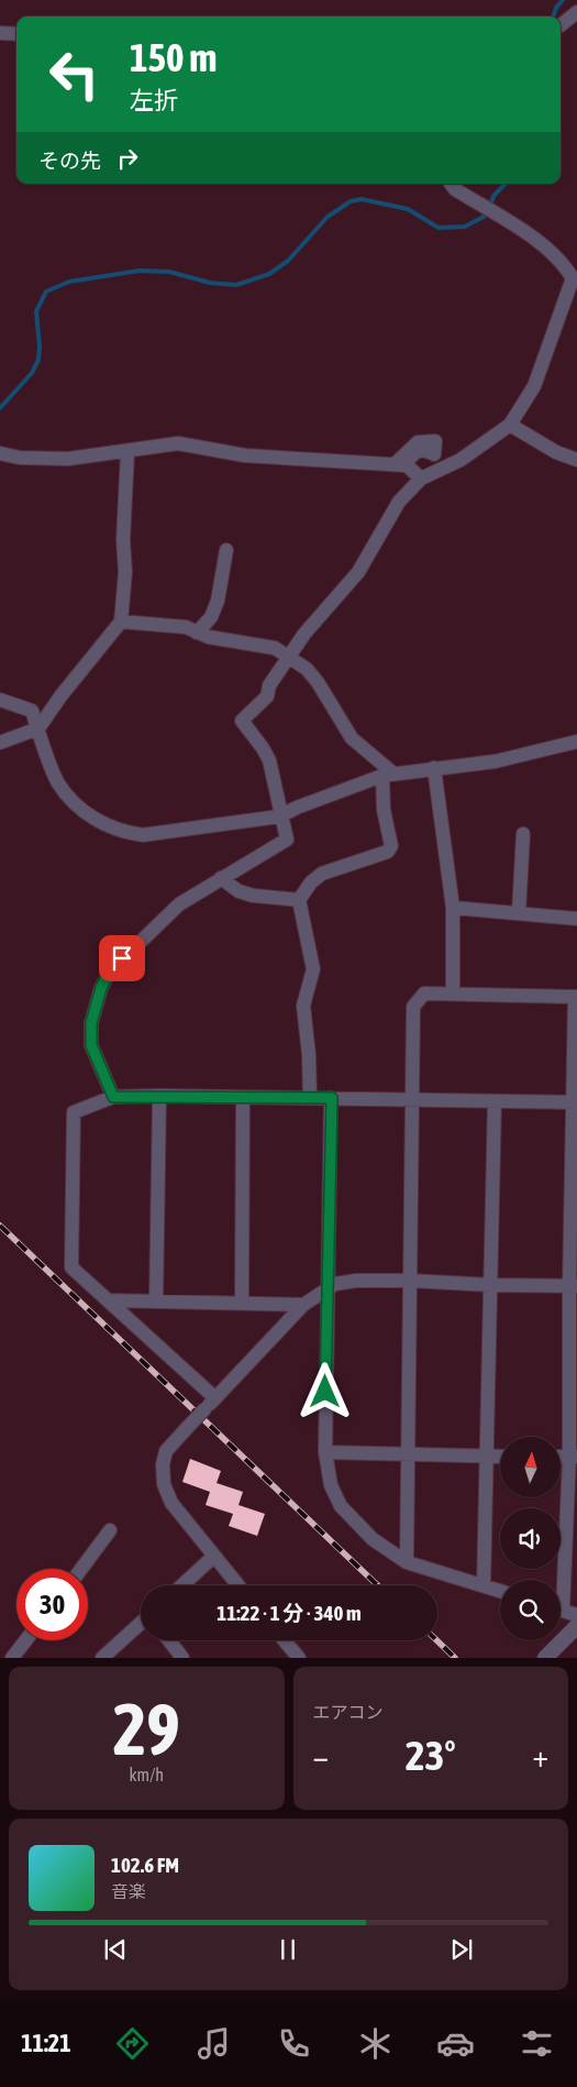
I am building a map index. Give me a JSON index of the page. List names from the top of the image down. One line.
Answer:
{"north":"top","page":{"turn":["150 m","左折"],"then":"その先","limit":"30","trip":"11:22 · 1 分 · 340 m","tile":[["29","km/h"],"エアコン"],"heat":["−","23°","+"],"song":["102.6 FM","音楽"],"tabs":"11:21"}}
